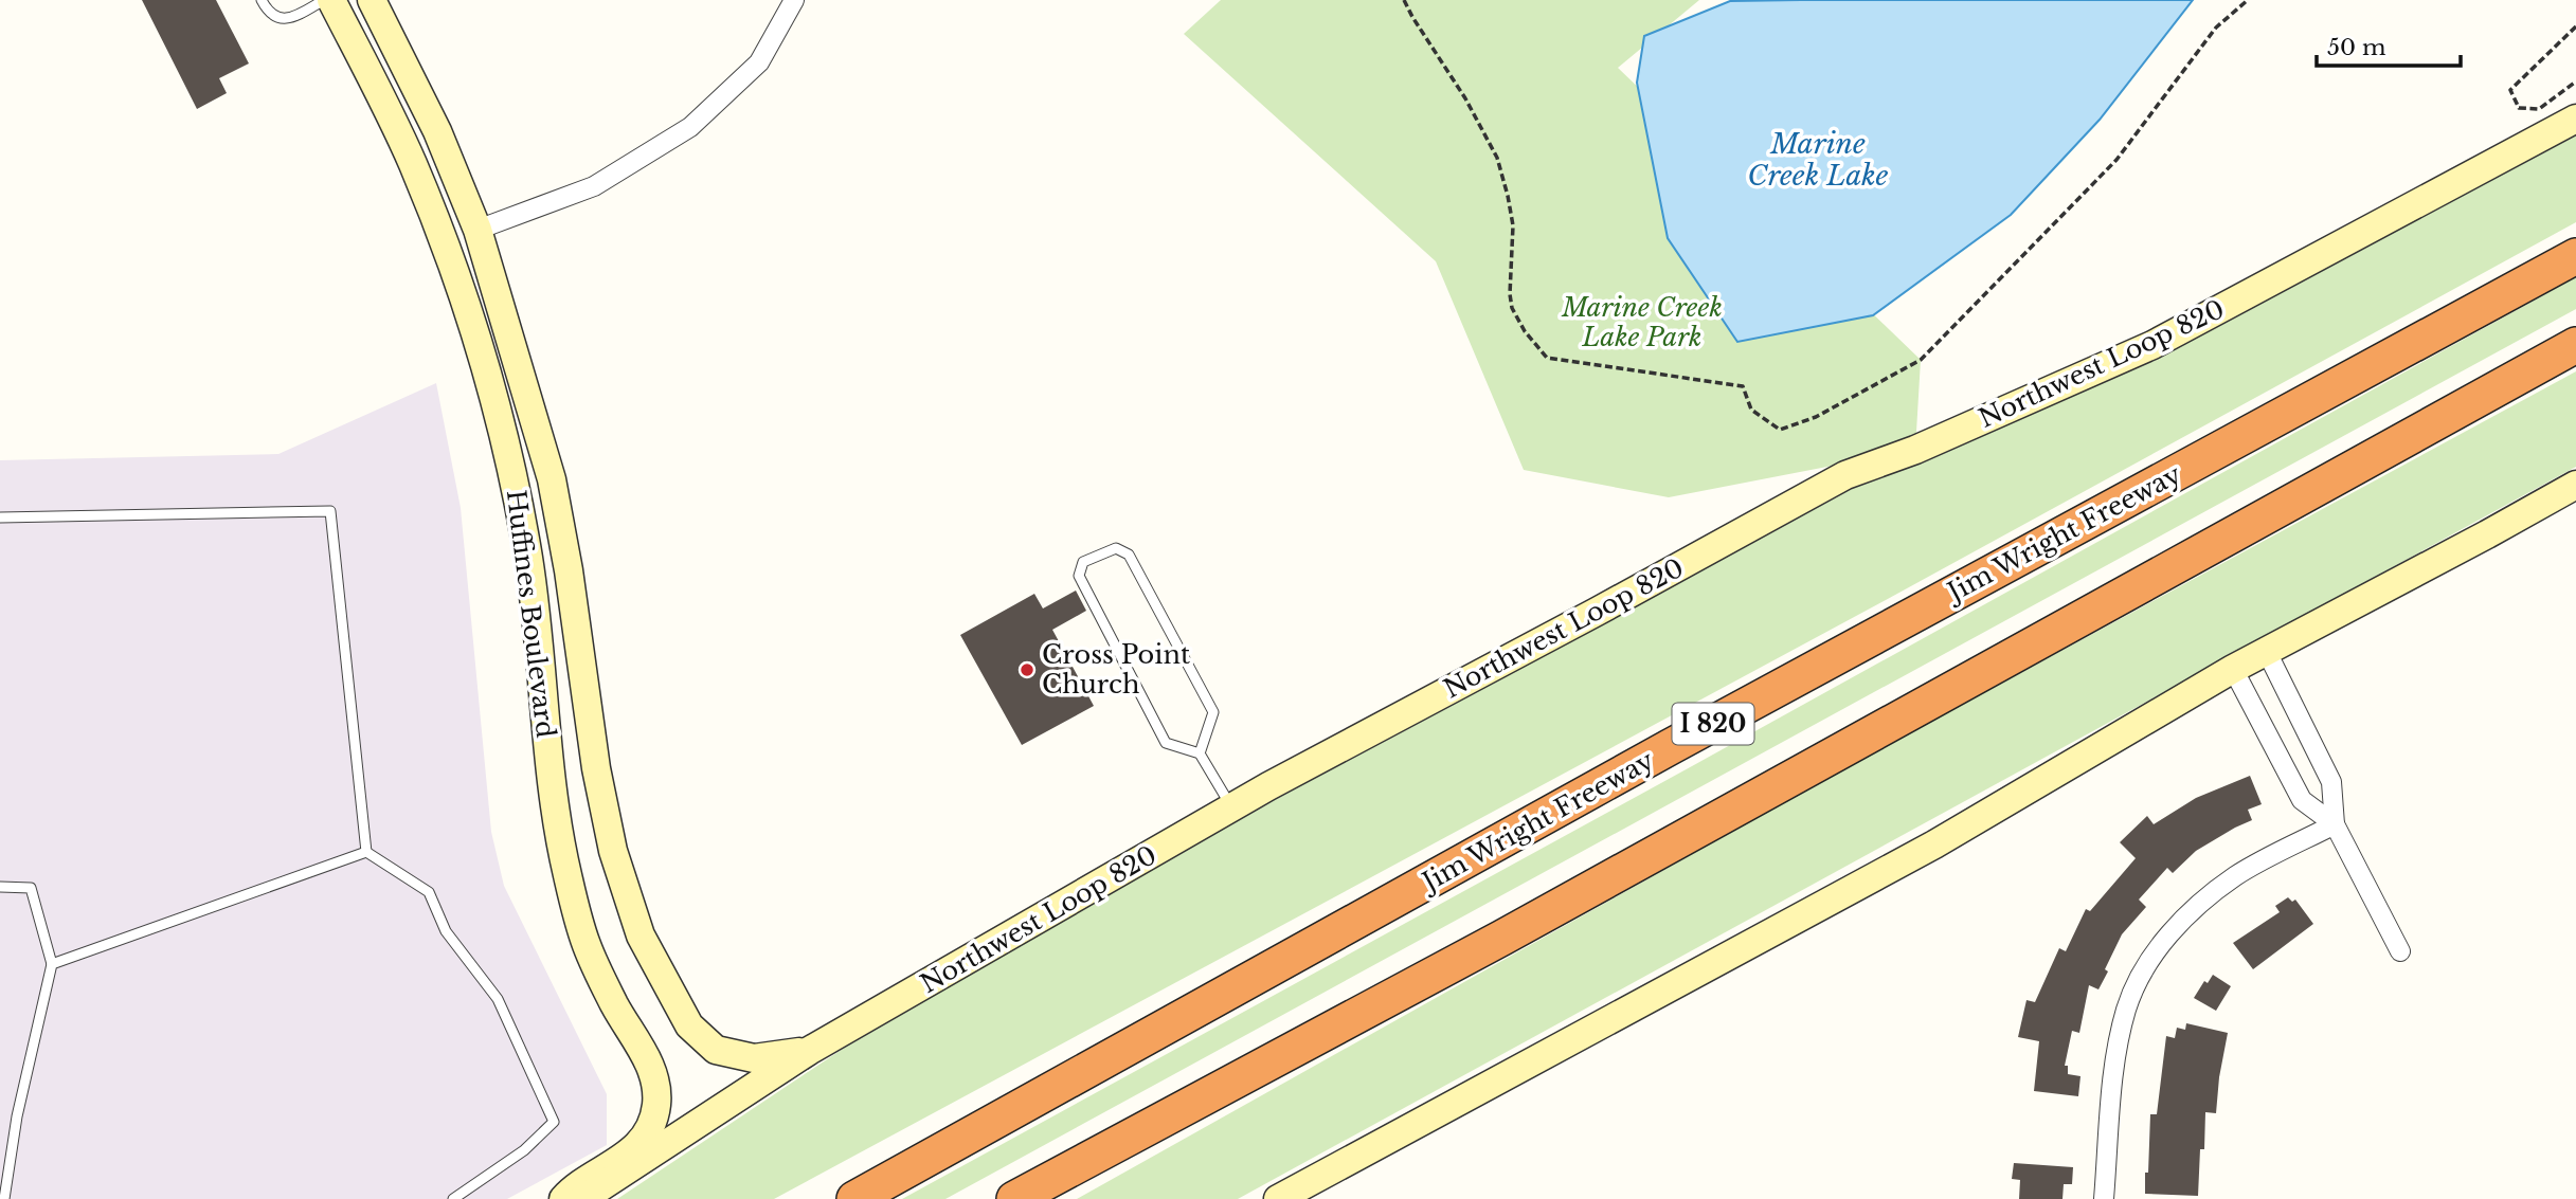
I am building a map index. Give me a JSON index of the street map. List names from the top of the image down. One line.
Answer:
{"streets":{"highway":["Jim Wright Freeway","I 820"],"main road":["Northwest Loop 820","Huffines Boulevard"]},"crossings":[["Northwest Loop 820","Huffines Boulevard"]],"water":["Marine Creek Lake"],"parks":["Marine Creek Lake Park"],"places":["Cross Point Church"],"scale_bar":"50 m"}
